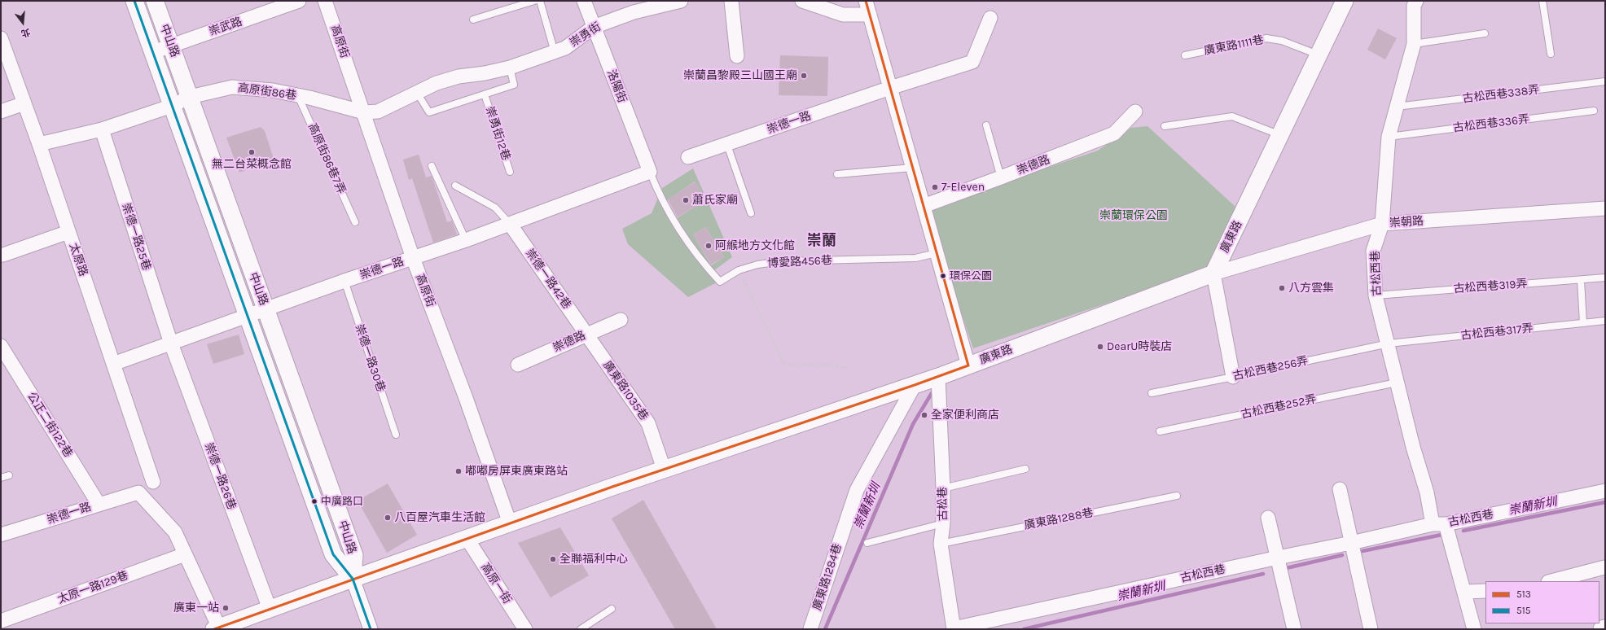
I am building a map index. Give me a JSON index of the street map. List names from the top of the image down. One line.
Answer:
{"streets":{"street":["崇武路","崇勇街","中山路","高原街","洛陽街","高原街86巷","崇德一路","崇德路","崇朝路","崇德一路25巷","廣東路","太原路","古松西巷","崇德一路42巷","廣東路1035巷","公正二街122巷","崇德一路26巷","古松巷","廣東路1284巷","高原一街","太原一路129巷"],"lane":["廣東路1111巷","古松西巷338弄","古松西巷336弄","崇勇街12巷","高原街86巷7弄","博愛路456巷","古松西巷319弄","古松西巷317弄","崇德一路30巷","古松西巷256弄","古松西巷252弄","廣東路1288巷"]},"crossings":[["崇武路","中山路"],["崇勇街","高原街"],["崇勇街","洛陽街"],["崇勇街","高原街86巷"],["中山路","高原街86巷"],["中山路","崇德一路"],["中山路","廣東路"],["高原街","高原街86巷"],["高原街","崇德一路"],["高原街","廣東路"],["廣東路1111巷","廣東路"],["洛陽街","崇德一路"],["洛陽街","博愛路456巷"],["高原街86巷","高原街86巷7弄"],["高原街86巷","崇德一路25巷"],["高原街86巷","太原路"],["古松西巷338弄","古松西巷"],["崇德一路","崇德一路25巷"],["崇德一路","太原路"],["崇德一路","博愛路456巷"],["崇德一路","崇德一路42巷"],["崇德一路","崇德一路30巷"],["崇德一路","公正二街122巷"],["崇德一路","崇德一路26巷"],["崇德一路","太原一路129巷"],["古松西巷336弄","古松西巷"],["崇德路","崇德一路42巷"],["崇德路","廣東路1035巷"],["崇朝路","廣東路"],["崇朝路","古松西巷"],["崇德一路25巷","崇德一路26巷"],["廣東路","廣東路1035巷"],["廣東路","崇德一路26巷"],["廣東路","古松巷"],["廣東路","廣東路1284巷"],["廣東路","高原一街"],["古松西巷","古松西巷319弄"],["古松西巷","古松西巷317弄"],["古松西巷","古松西巷256弄"],["古松西巷","古松西巷252弄"],["古松西巷","古松巷"],["崇德一路42巷","廣東路1035巷"],["古松西巷317弄","古松西巷256弄"],["古松巷","廣東路1288巷"]],"districts":["崇蘭"],"water":["崇蘭新圳"],"parks":["崇蘭環保公園"],"places":["崇蘭昌黎殿三山國王廟","無二台菜概念館","7-Eleven","蕭氏家廟","阿緱地方文化館","環保公園","八方雲集","DearU時裝店","全家便利商店","嘟嘟房屏東廣東路站","中廣路口","八百屋汽車生活館","全聯福利中心","廣東一站"],"lines":["transit line 513","transit line 515"],"legend":["513","515"],"north":"bottom"}
